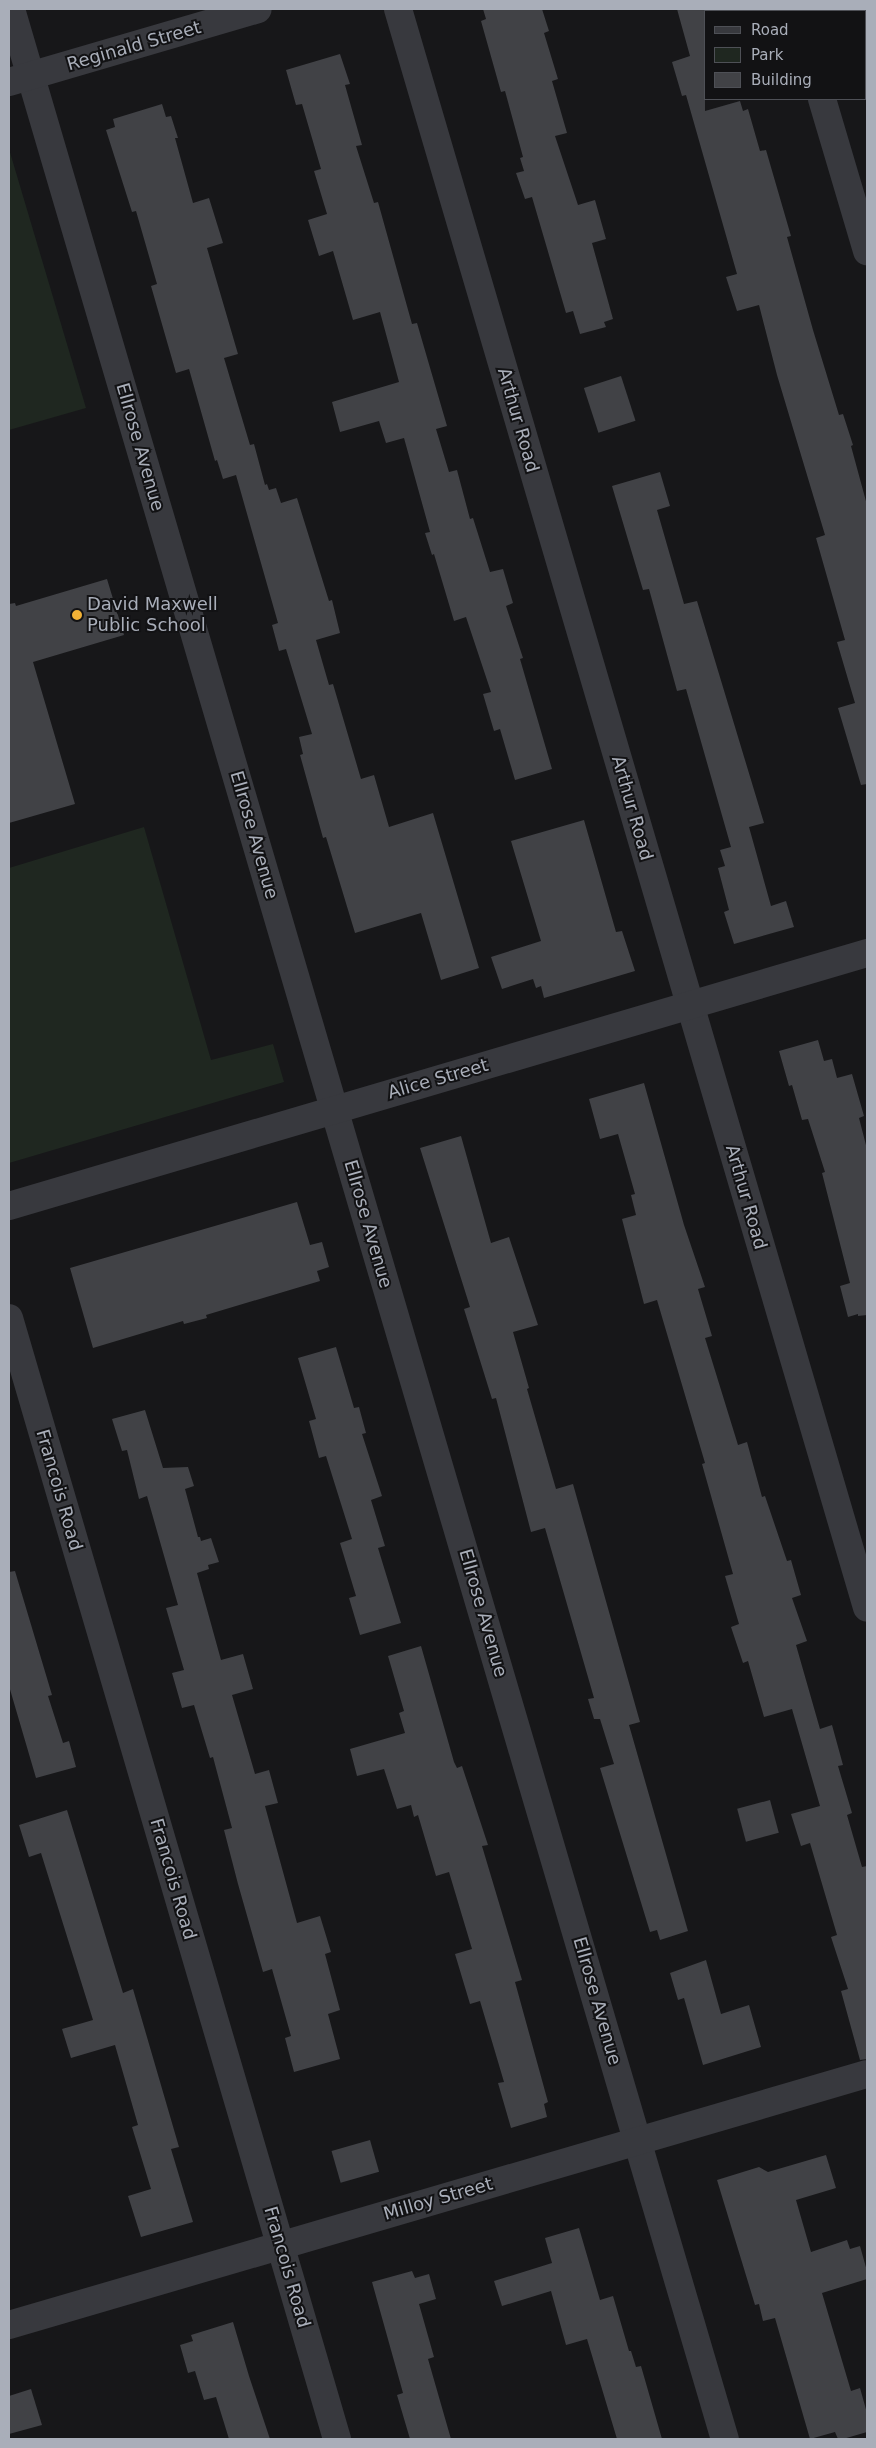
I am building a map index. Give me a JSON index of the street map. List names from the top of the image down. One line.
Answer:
{"streets":{"street":["Reginald Street","Arthur Road","Ellrose Avenue","Alice Street","Francois Road","Milloy Street"]},"crossings":[["Reginald Street","Ellrose Avenue"],["Arthur Road","Alice Street"],["Ellrose Avenue","Alice Street"],["Ellrose Avenue","Milloy Street"],["Francois Road","Milloy Street"]],"places":["David Maxwell Public School"],"legend":["Road","Park","Building"]}
